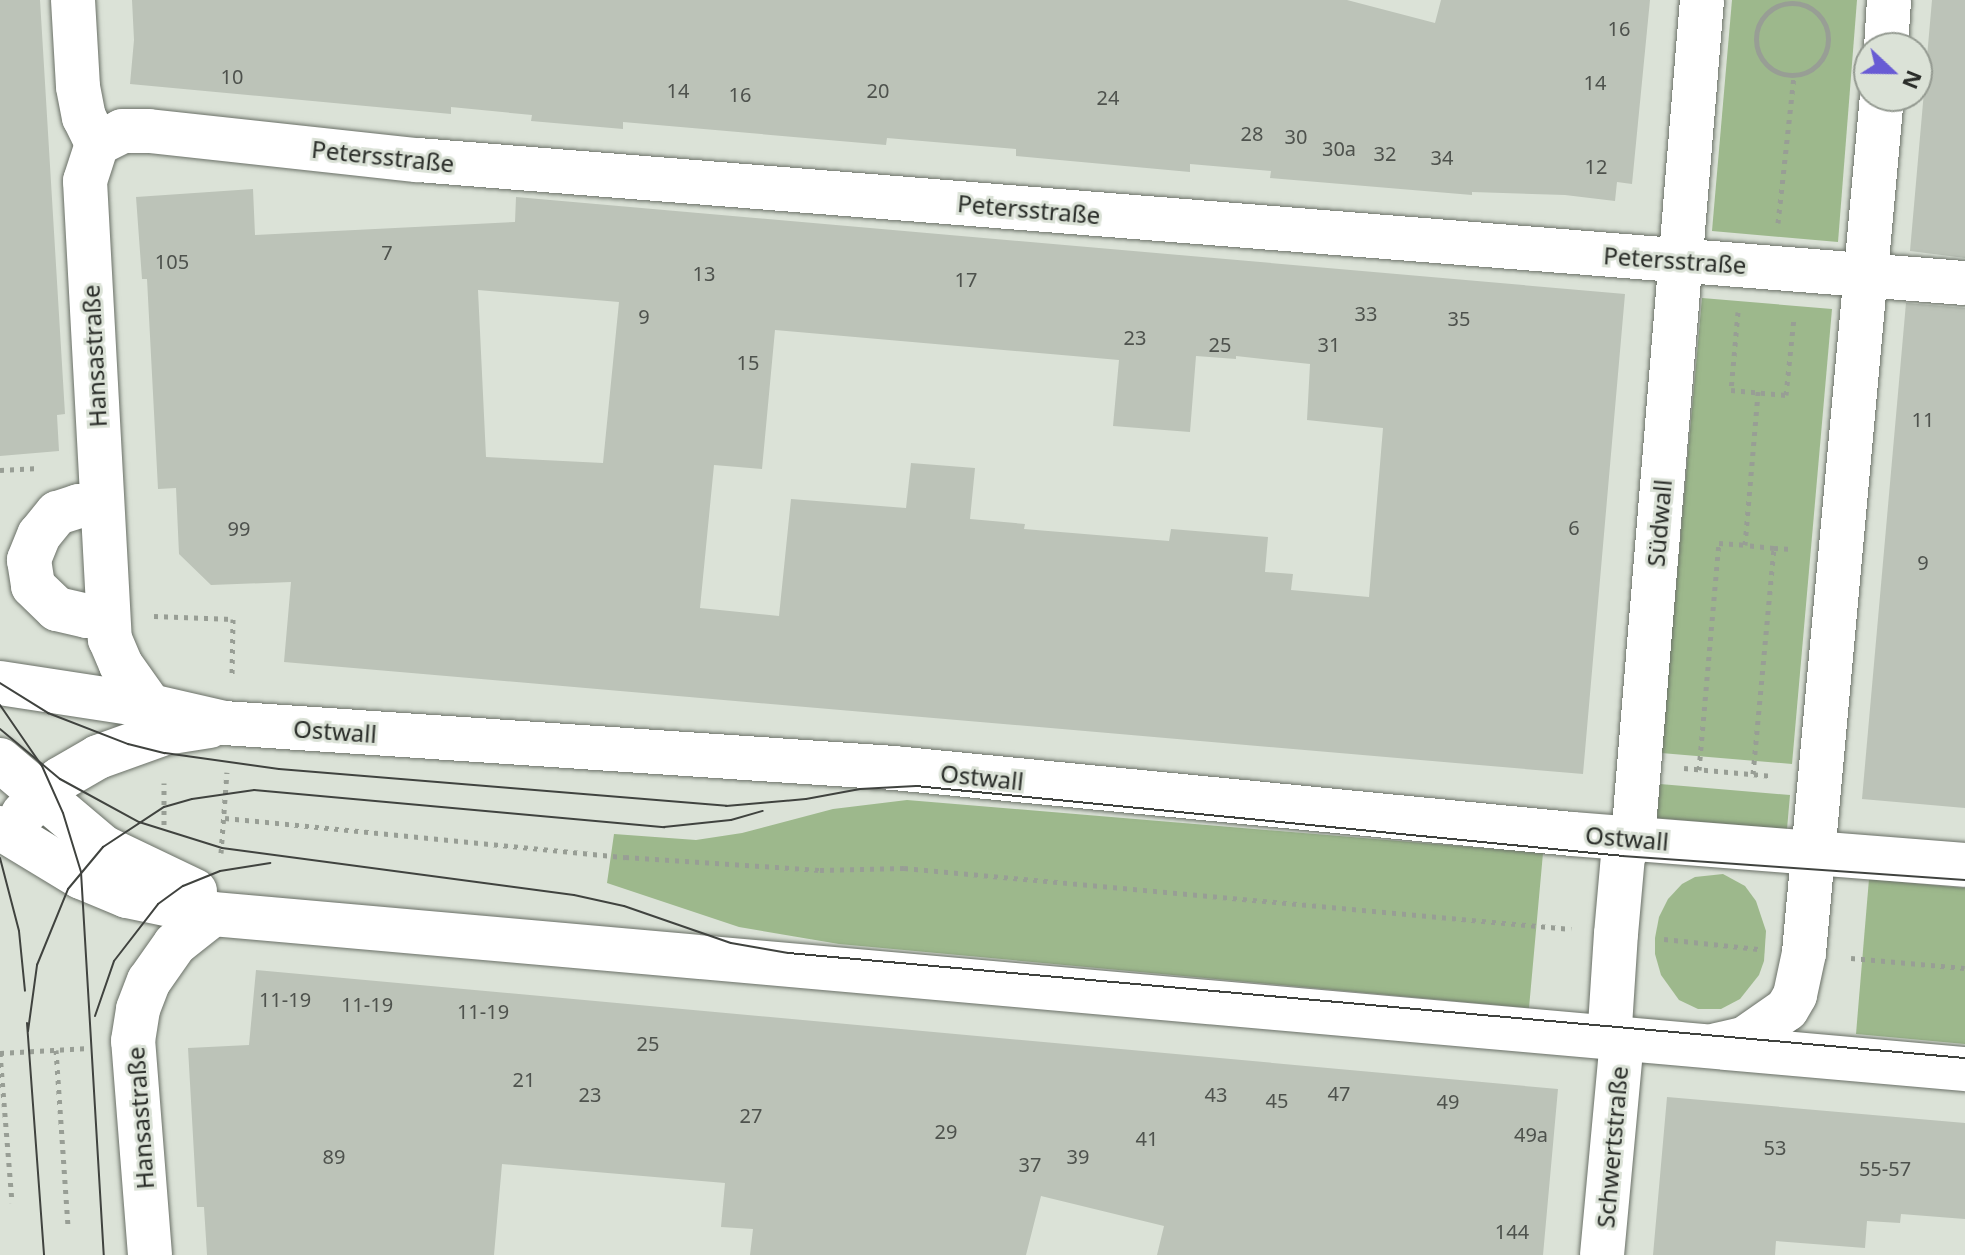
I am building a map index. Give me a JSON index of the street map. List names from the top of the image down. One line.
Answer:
{"streets":{"street":["Petersstraße","Hansastraße","Südwall","Ostwall","Schwertstraße"]},"crossings":[["Petersstraße","Hansastraße"],["Petersstraße","Südwall"],["Hansastraße","Ostwall"],["Südwall","Ostwall"],["Südwall","Schwertstraße"]],"house_numbers":["16","10","14","14","20","16","24","28","30","30a","32","34","12","7","105","13","17","33","9","35","23","25","31","15","11","6","99","9","11-19","11-19","11-19","25","21","47","23","43","45","49","27","29","49a","41","53","89","39","37","55-57","144"],"north":"right"}
